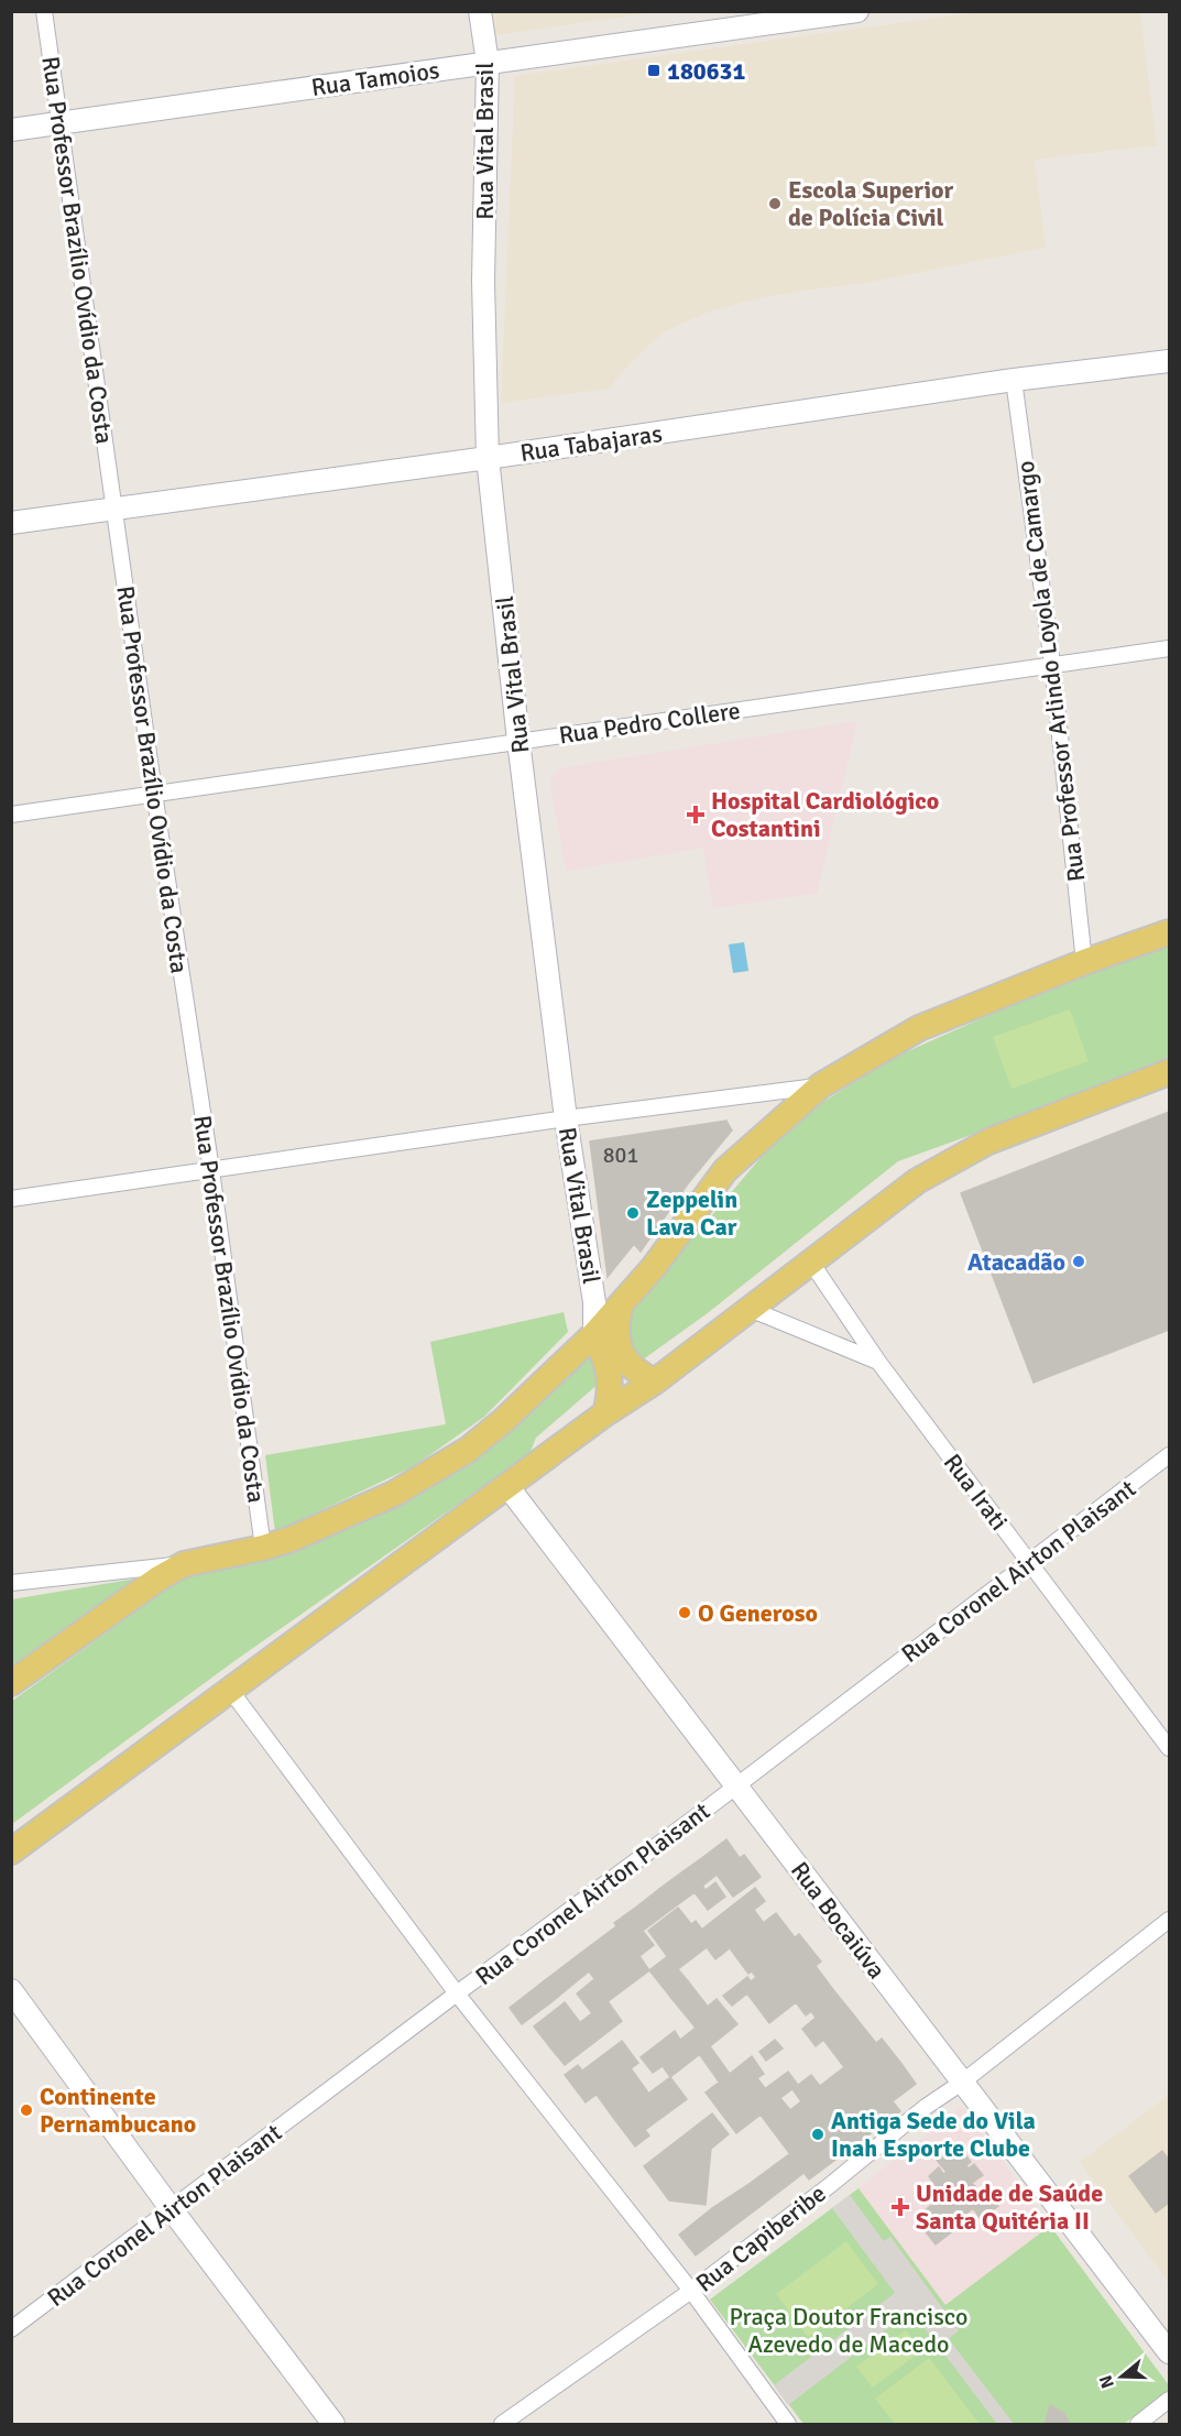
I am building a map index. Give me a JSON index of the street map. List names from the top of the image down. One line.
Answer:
{"streets":{"street":["Rua Tamoios","Rua Vital Brasil","Rua Professor Brazílio Ovídio da Costa","Rua Tabajaras","Rua Professor Arlindo Loyola de Camargo","Rua Pedro Collere","Rua Irati","Rua Coronel Airton Plaisant","Rua Bocaiúva","Rua Capiberibe"]},"crossings":[["Rua Tamoios","Rua Vital Brasil"],["Rua Tamoios","Rua Professor Brazílio Ovídio da Costa"],["Rua Vital Brasil","Rua Tabajaras"],["Rua Vital Brasil","Rua Pedro Collere"],["Rua Professor Brazílio Ovídio da Costa","Rua Tabajaras"],["Rua Professor Brazílio Ovídio da Costa","Rua Pedro Collere"],["Rua Tabajaras","Rua Professor Arlindo Loyola de Camargo"],["Rua Professor Arlindo Loyola de Camargo","Rua Pedro Collere"],["Rua Irati","Rua Coronel Airton Plaisant"],["Rua Coronel Airton Plaisant","Rua Bocaiúva"],["Rua Bocaiúva","Rua Capiberibe"]],"parks":["Praça Doutor Francisco Azevedo de Macedo"],"places":{"transit":["180631"],"other":["Escola Superior de Polícia Civil","Zeppelin Lava Car","Atacadão","O Generoso","Continente Pernambucano","Antiga Sede do Vila Inah Esporte Clube"],"health":["Hospital Cardiológico Costantini","Unidade de Saúde Santa Quitéria II"]},"house_numbers":["801"],"north":"left"}
